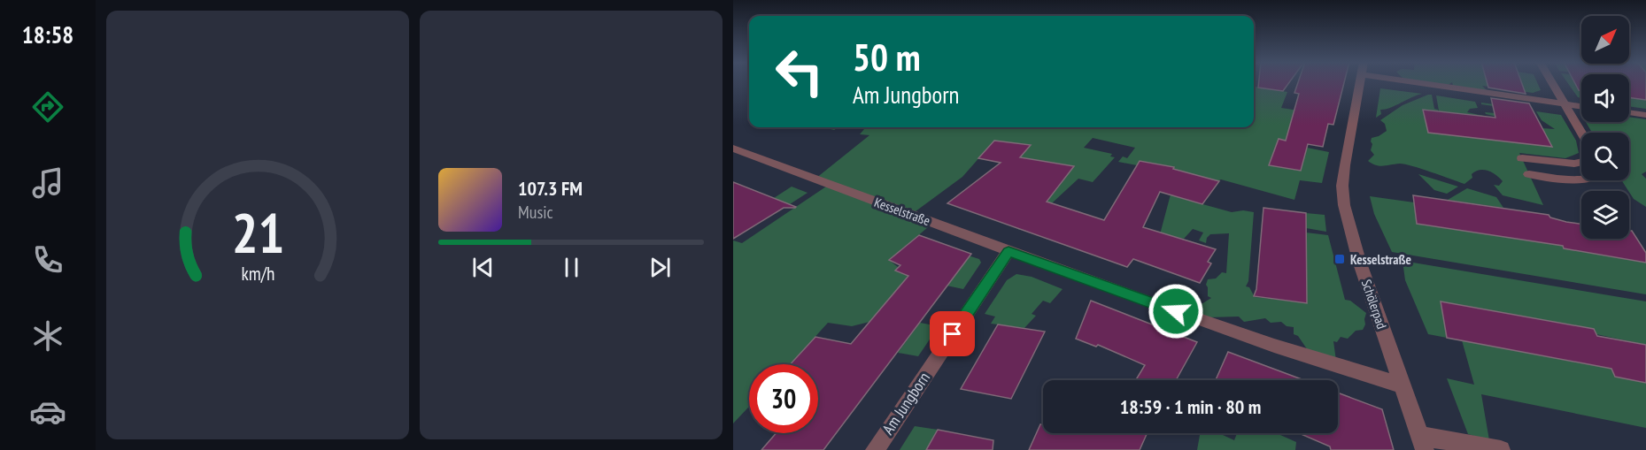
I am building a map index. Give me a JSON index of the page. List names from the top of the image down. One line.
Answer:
{"streets":{"street":["Kesselstraße","Schölerpad","Am Jungborn"]},"crossings":[["Kesselstraße","Schölerpad"],["Kesselstraße","Am Jungborn"]],"places":{"transit":["Kesselstraße"]},"north":"top right","page":{"tabs":"18:58","turn":["50 m","Am Jungborn"],"song":["107.3 FM","Music"],"limit":"30","trip":"18:59 · 1 min · 80 m","gauge":["21","km/h"]}}
